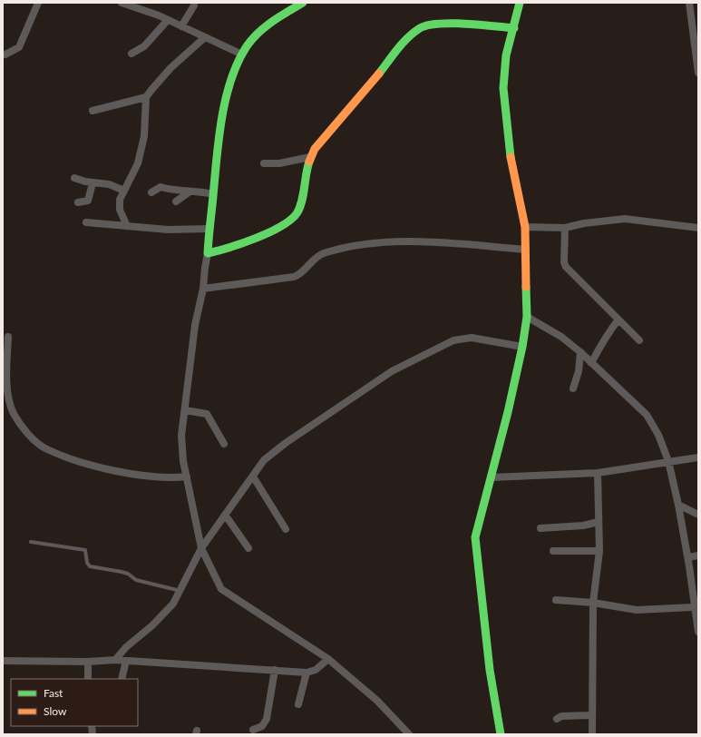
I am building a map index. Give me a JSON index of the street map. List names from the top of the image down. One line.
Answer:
{"legend":["Fast","Slow"]}
